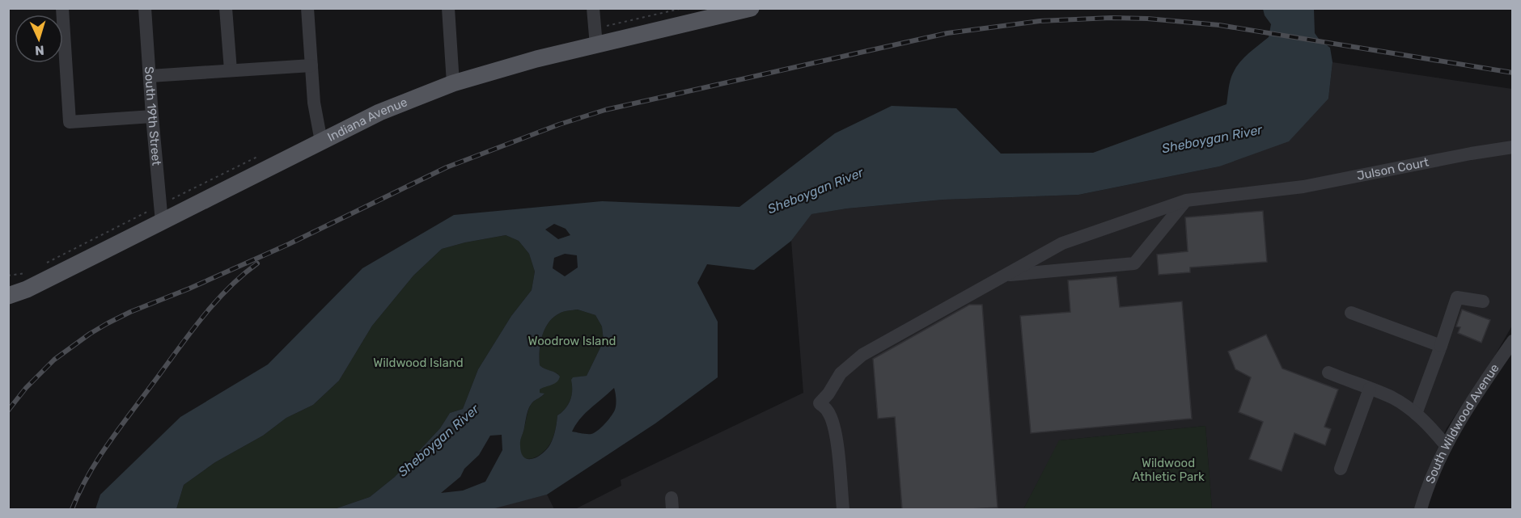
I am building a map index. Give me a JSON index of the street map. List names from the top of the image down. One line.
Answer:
{"streets":{"main road":["Indiana Avenue"],"street":["South 19th Street","Julson Court","South Wildwood Avenue"]},"crossings":[["South 19th Street","Indiana Avenue"]],"water":["Sheboygan River"],"parks":["Woodrow Island","Wildwood Island","Wildwood Athletic Park"],"north":"bottom"}
